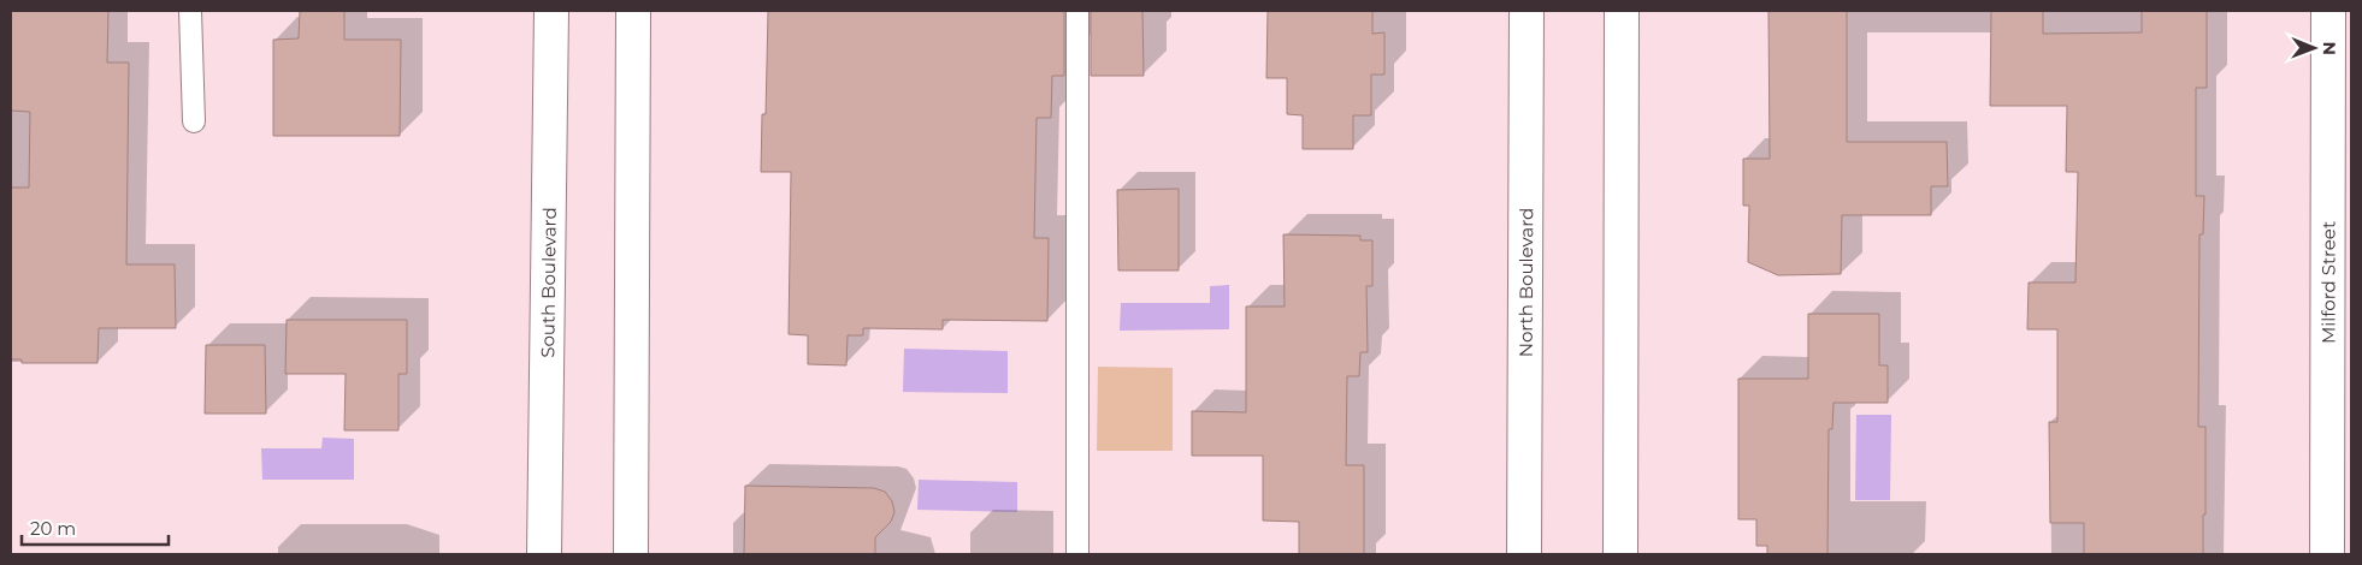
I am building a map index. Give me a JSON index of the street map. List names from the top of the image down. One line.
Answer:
{"streets":{"street":["South Boulevard","North Boulevard","Milford Street"]},"scale_bar":"20 m","north":"right"}
